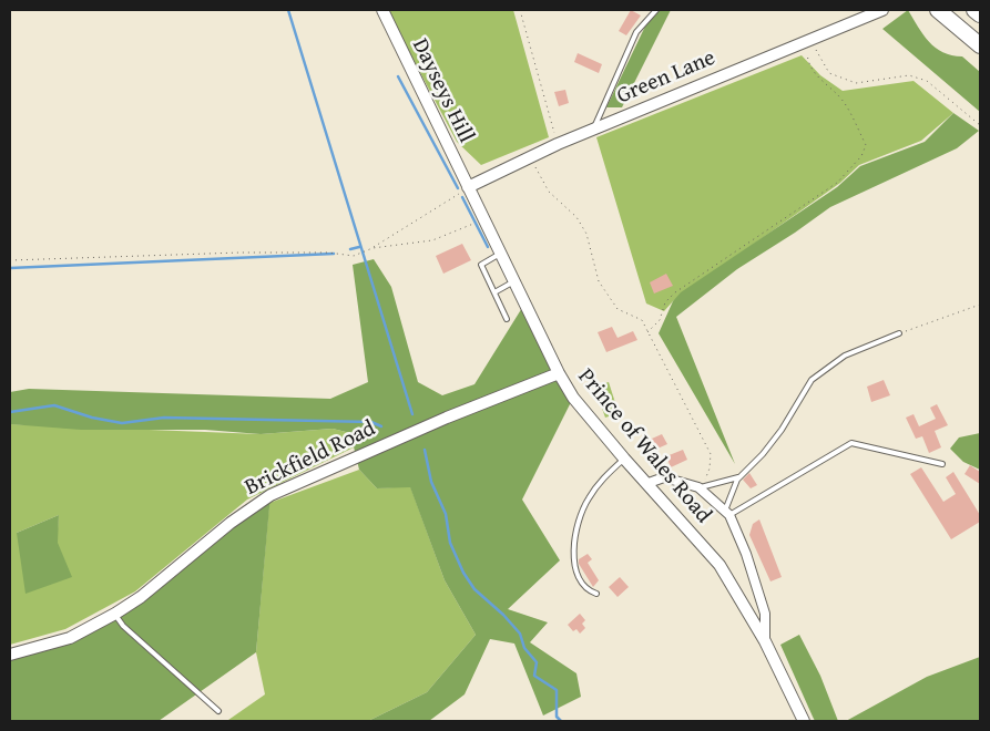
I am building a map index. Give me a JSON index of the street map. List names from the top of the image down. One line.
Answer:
{"streets":{"street":["Green Lane","Dayseys Hill","Prince of Wales Road","Brickfield Road"]},"crossings":[["Green Lane","Dayseys Hill"],["Green Lane","Prince of Wales Road"],["Dayseys Hill","Prince of Wales Road"],["Prince of Wales Road","Brickfield Road"]]}
